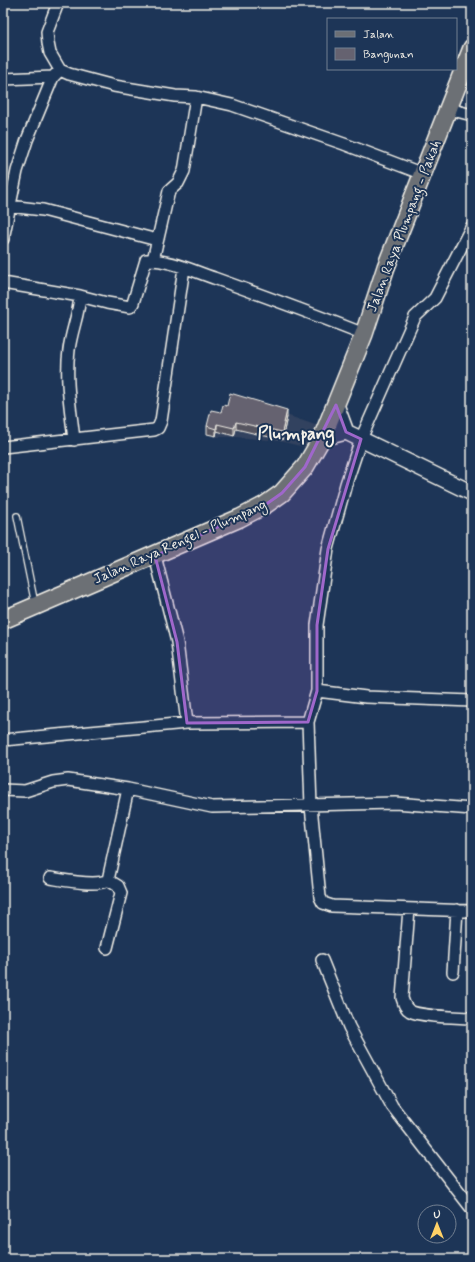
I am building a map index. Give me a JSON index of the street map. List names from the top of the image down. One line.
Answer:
{"streets":{"main road":["Jalan Raya Plumpang - Pakah","Jalan Raya Rengel - Plumpang"]},"crossings":[["Jalan Raya Plumpang - Pakah","Jalan Raya Rengel - Plumpang"]],"districts":["Plumpang"],"legend":["Jalan","Bangunan"],"north":"top"}
